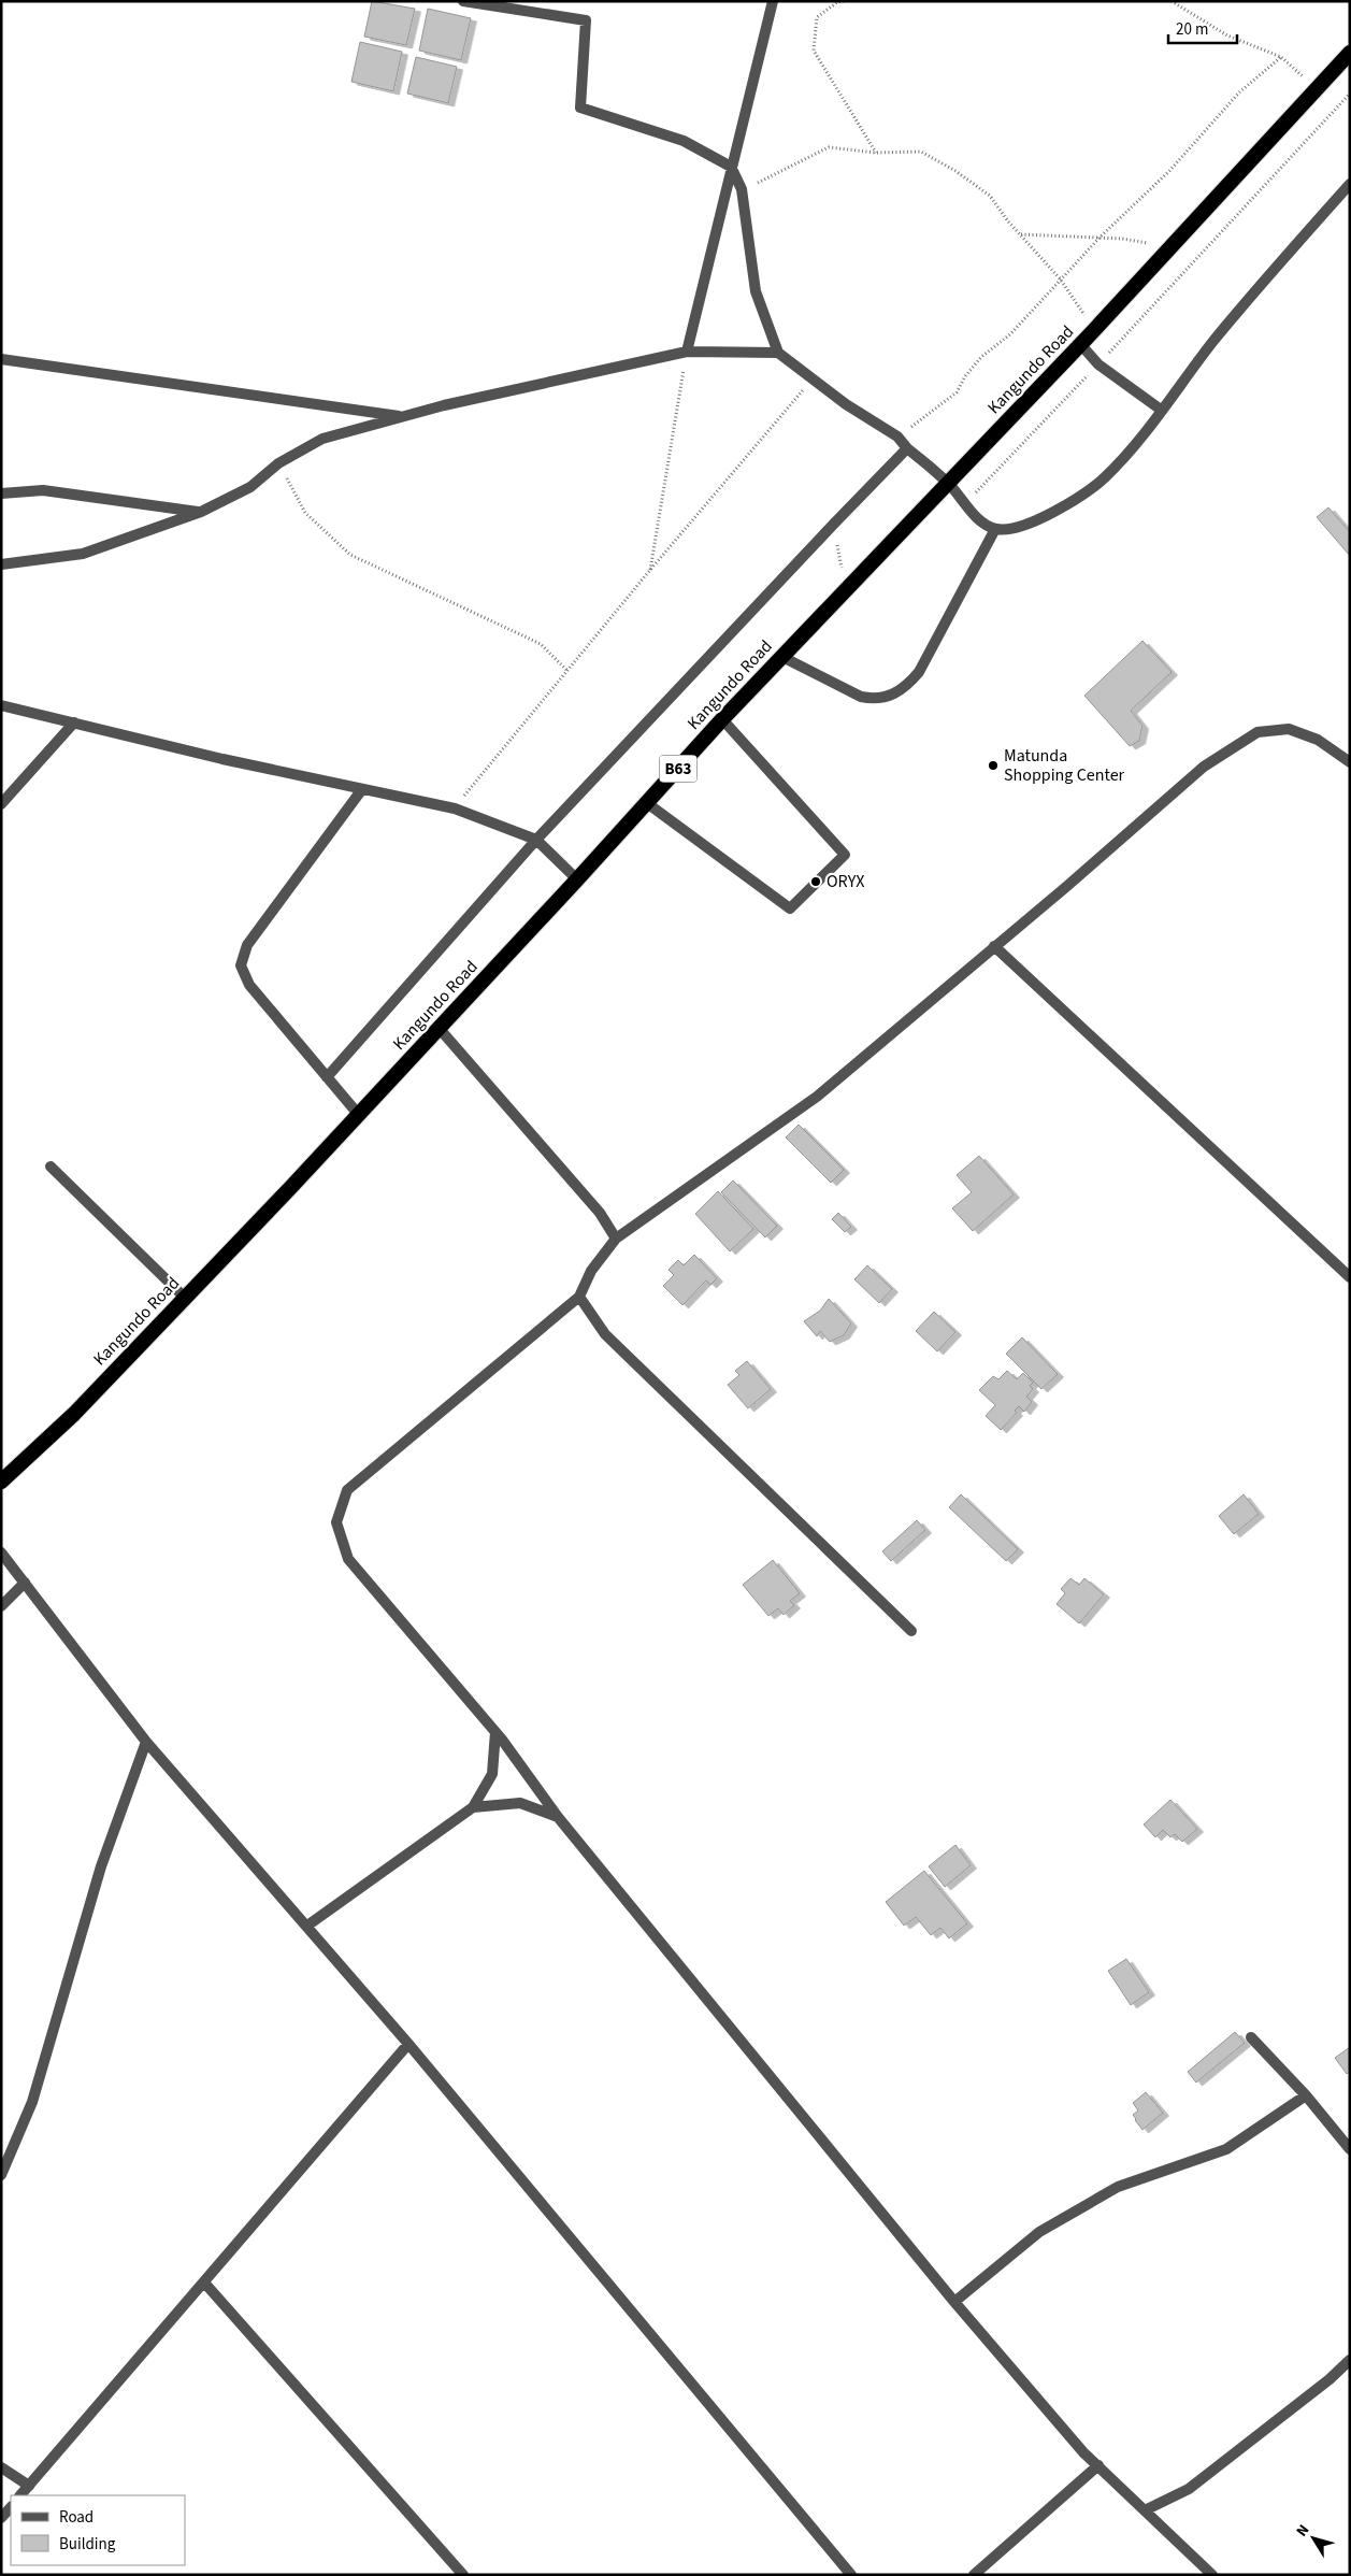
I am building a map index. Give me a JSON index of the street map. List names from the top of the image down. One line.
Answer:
{"streets":{"highway":["Kangundo Road","B63"]},"places":["Matunda Shopping Center","ORYX"],"legend":["Road","Building"],"scale_bar":"20 m","north":"top left"}
